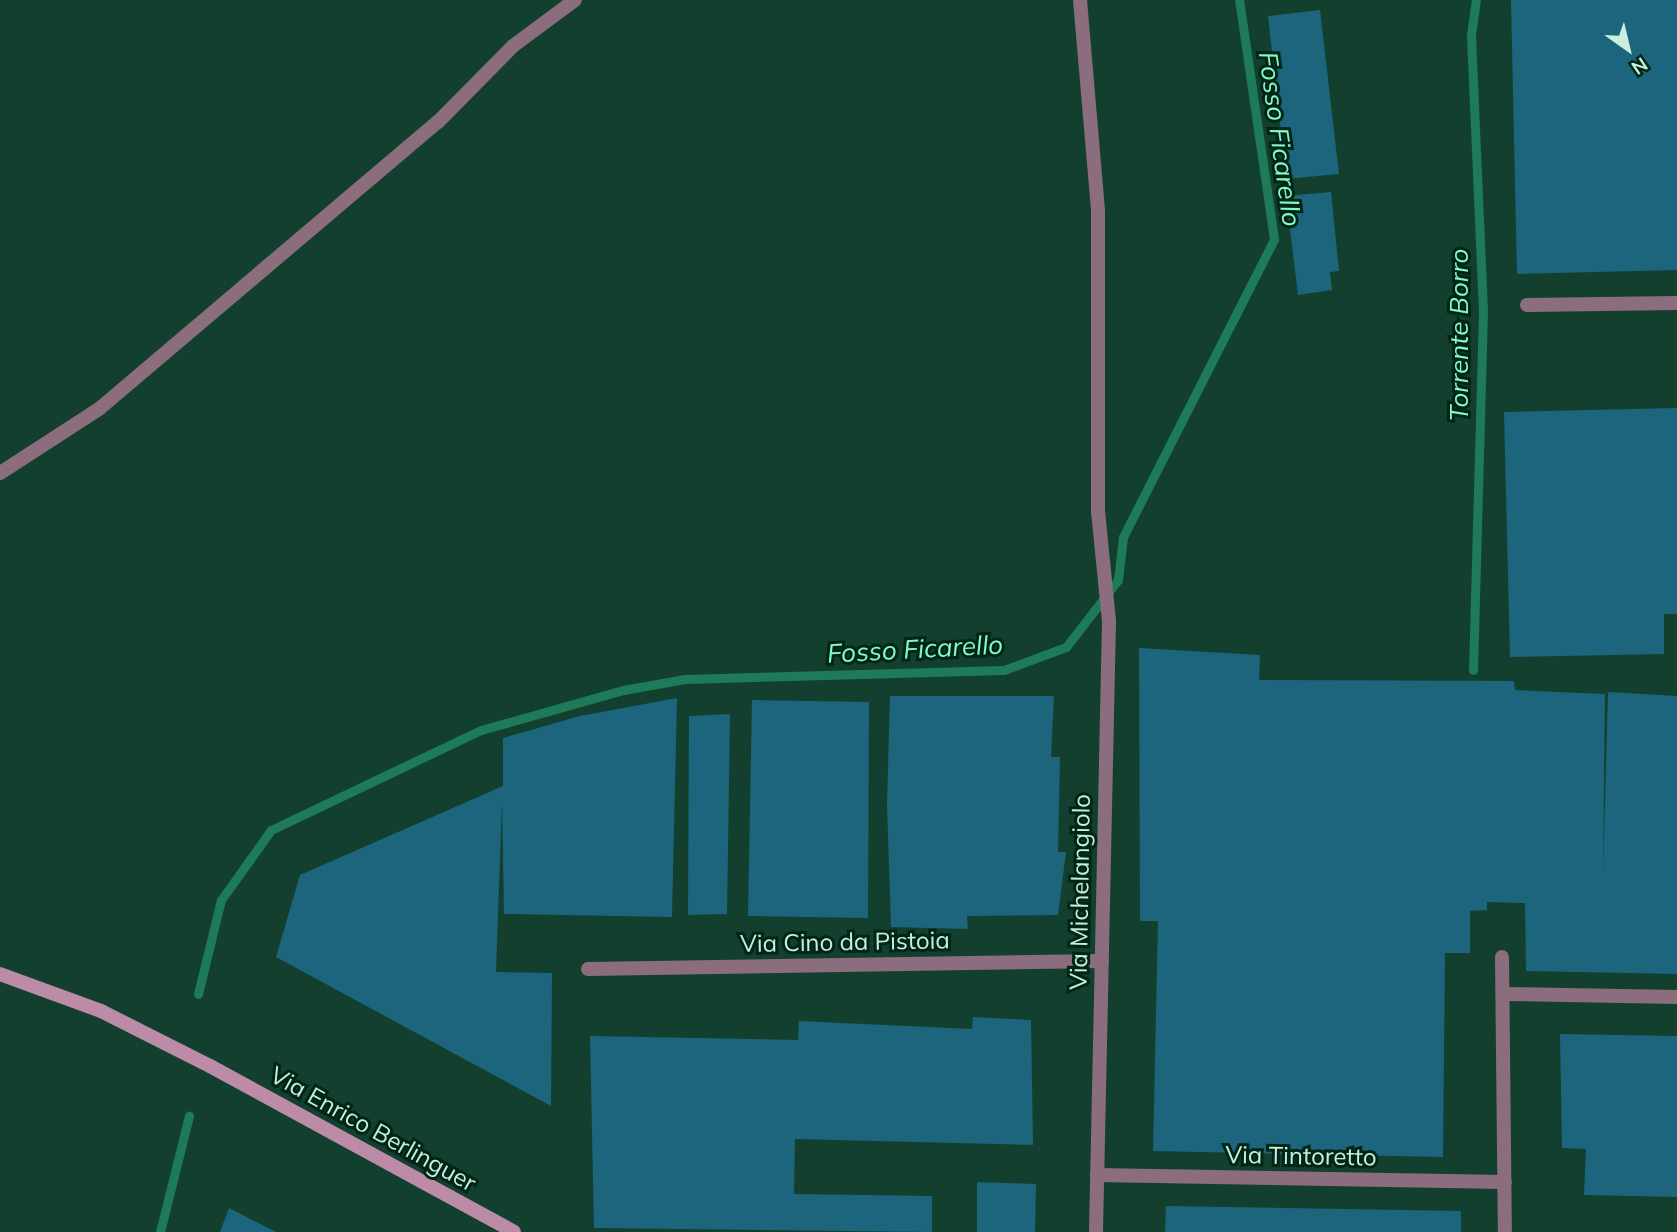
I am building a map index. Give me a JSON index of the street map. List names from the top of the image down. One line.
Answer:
{"streets":{"main road":["Via Enrico Berlinguer"],"street":["Via Michelangiolo","Via Cino da Pistoia","Via Tintoretto"]},"crossings":[["Via Michelangiolo","Via Cino da Pistoia"],["Via Michelangiolo","Via Tintoretto"]],"water":["Fosso Ficarello","Torrente Borro"],"north":"bottom right"}
